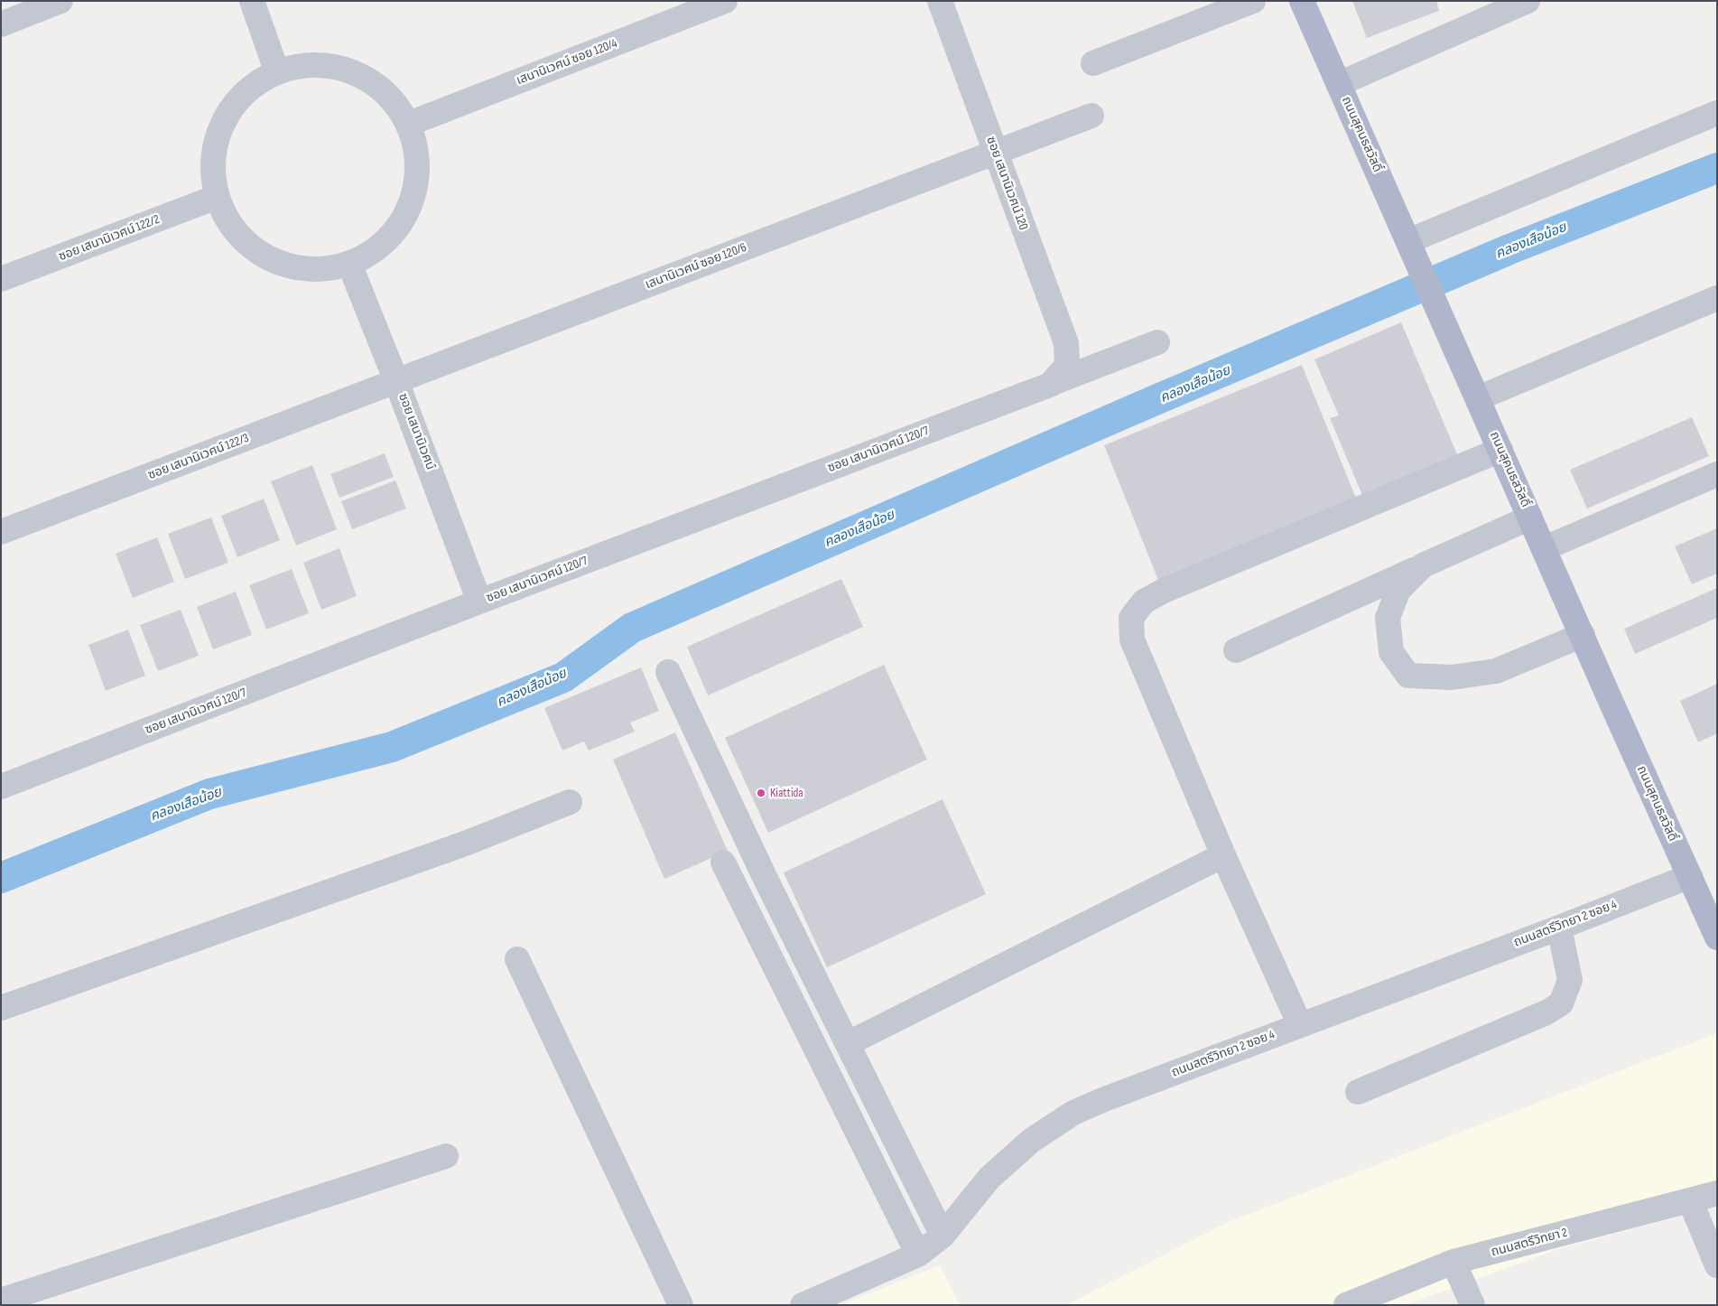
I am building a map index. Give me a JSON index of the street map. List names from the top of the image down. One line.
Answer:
{"streets":{"main road":["ถนนสุคนธสวัสดิ์"],"street":["เสนานิเวศน์ ซอย 120/4","ซอย เสนานิเวศน์ 120","ซอย เสนานิเวศน์ 122/2","เสนานิเวศน์ ซอย 120/6","ซอย เสนานิเวศน์","ซอย เสนานิเวศน์ 120/7","ซอย เสนานิเวศน์ 122/3","ถนนสตรีวิทยา 2 ซอย 4","ถนนสตรีวิทยา 2"]},"crossings":[["ถนนสุคนธสวัสดิ์","ถนนสตรีวิทยา 2 ซอย 4"],["ซอย เสนานิเวศน์ 120","เสนานิเวศน์ ซอย 120/6"],["ซอย เสนานิเวศน์ 120","ซอย เสนานิเวศน์ 120/7"],["เสนานิเวศน์ ซอย 120/6","ซอย เสนานิเวศน์"],["เสนานิเวศน์ ซอย 120/6","ซอย เสนานิเวศน์ 122/3"],["ซอย เสนานิเวศน์","ซอย เสนานิเวศน์ 120/7"],["ซอย เสนานิเวศน์","ซอย เสนานิเวศน์ 122/3"]],"water":["คลองเสือน้อย"],"places":["Kiattida"]}
